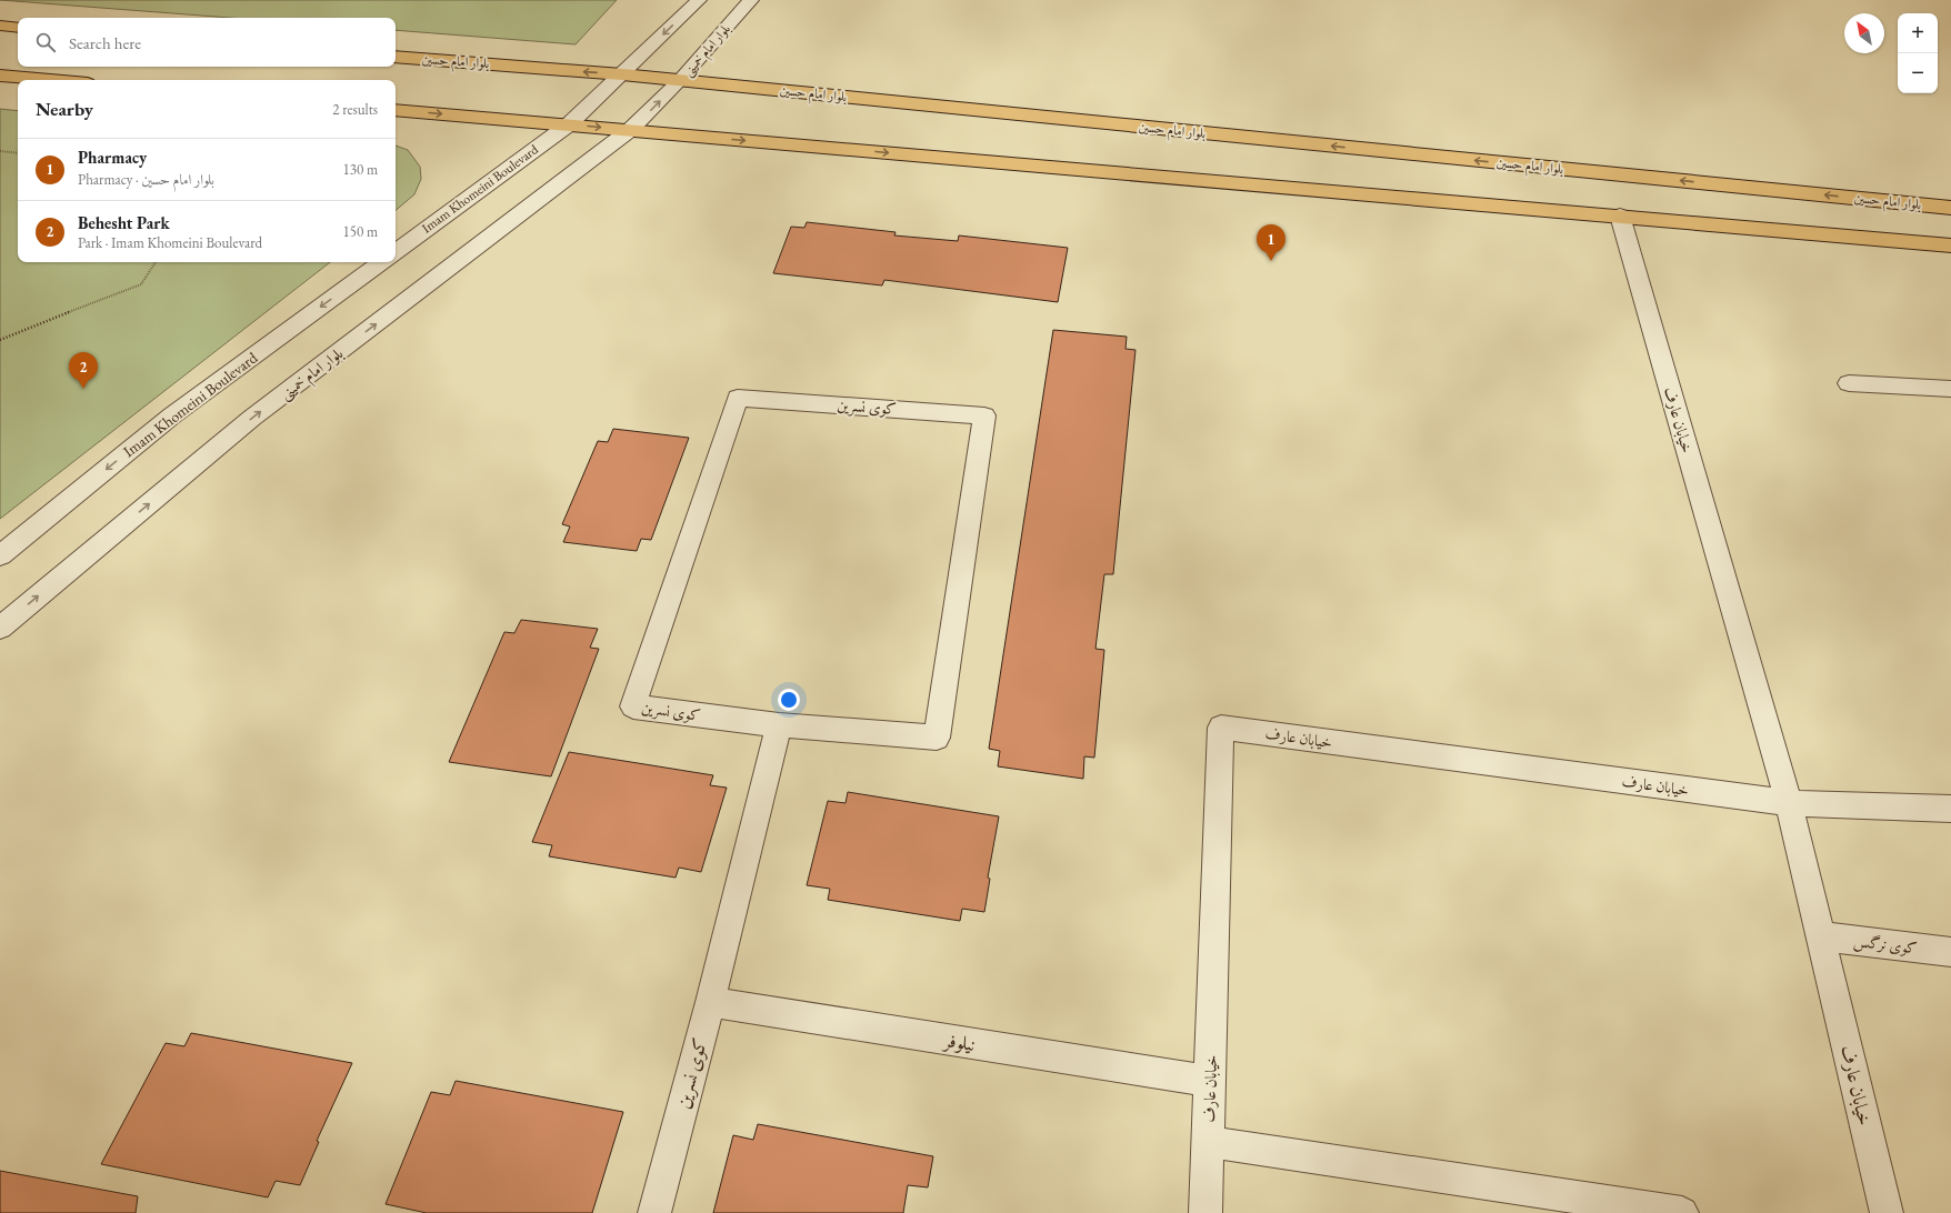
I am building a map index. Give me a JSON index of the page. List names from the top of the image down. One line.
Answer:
{"streets":{"main road":["بلوار امام حسین"],"street":["بلوار امام خمینی","Imam Khomeini Boulevard","کوی نسرین","خیابان عارف","کوی نرگس","نیلوفر"]},"crossings":[["بلوار امام خمینی","بلوار امام حسین"],["بلوار امام حسین","Imam Khomeini Boulevard"],["کوی نسرین","نیلوفر"],["خیابان عارف","کوی نرگس"],["خیابان عارف","نیلوفر"]],"one_way":["بلوار امام خمینی","Imam Khomeini Boulevard"],"north":"top left","page":{"map_buttons":["+","−"],"search":"Search here","heading":["Nearby","2 results"],"list":[{"mark":"1","name":"Pharmacy","note":"Pharmacy · بلوار امام حسین","value":"130 m"},{"mark":"2","name":"Behesht Park","note":"Park · Imam Khomeini Boulevard","value":"150 m"}],"pins":["1","2"]}}
